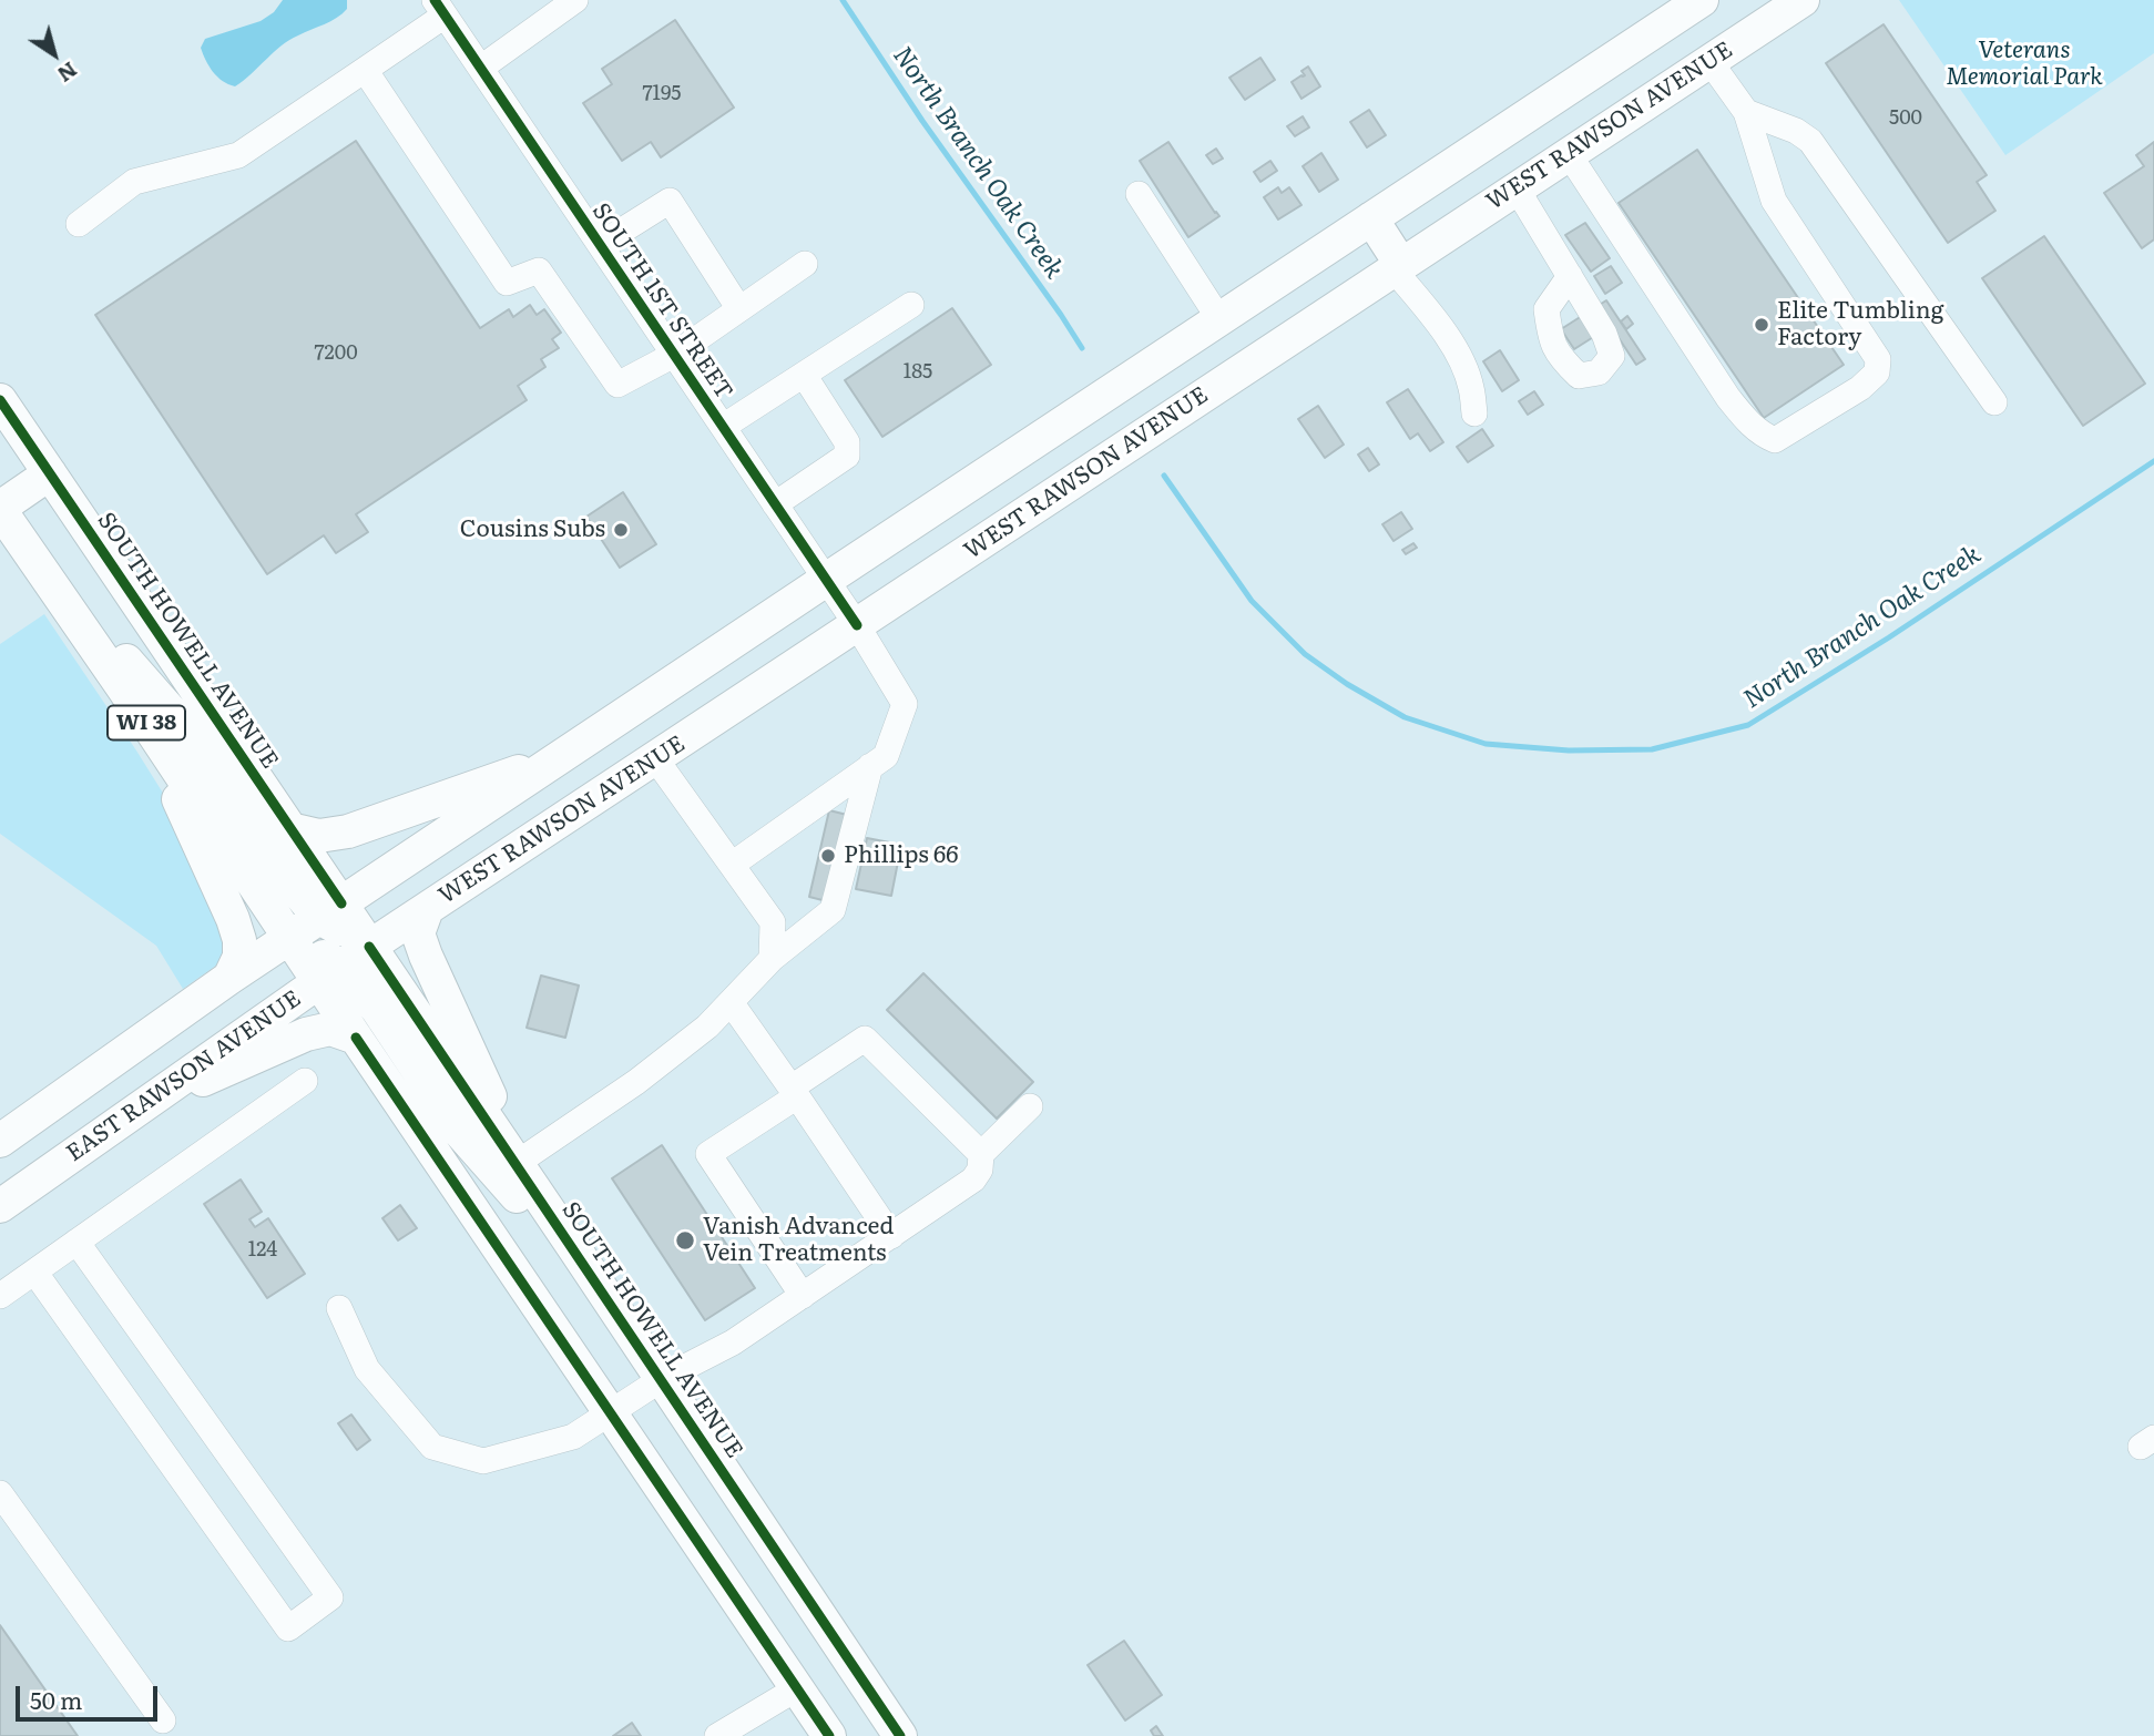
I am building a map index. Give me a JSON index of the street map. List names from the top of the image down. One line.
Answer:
{"streets":{"main road":["WEST RAWSON AVENUE","SOUTH HOWELL AVENUE","WI 38","EAST RAWSON AVENUE"],"street":["SOUTH 1ST STREET"]},"crossings":[["WEST RAWSON AVENUE","SOUTH 1ST STREET"],["WEST RAWSON AVENUE","SOUTH HOWELL AVENUE"],["WEST RAWSON AVENUE","EAST RAWSON AVENUE"],["SOUTH HOWELL AVENUE","EAST RAWSON AVENUE"],["WI 38","EAST RAWSON AVENUE"]],"water":["North Branch Oak Creek"],"parks":["Veterans Memorial Park"],"places":["Elite Tumbling Factory","Cousins Subs","Phillips 66","Vanish Advanced Vein Treatments"],"house_numbers":["7195","500","7200","185","124"],"scale_bar":"50 m","north":"bottom right"}
